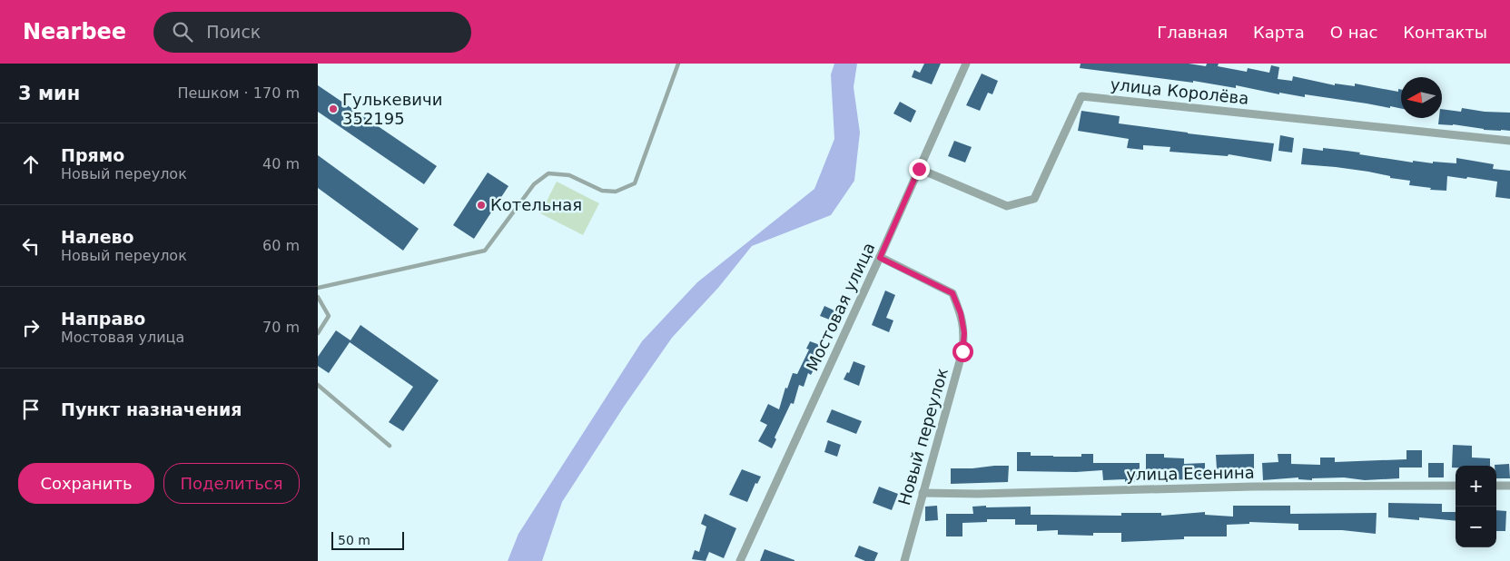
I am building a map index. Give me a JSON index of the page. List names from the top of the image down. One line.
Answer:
{"streets":{"street":["улица Королёва","Мостовая улица","Новый переулок","улица Есенина"]},"crossings":[["улица Королёва","Мостовая улица"],["Мостовая улица","Новый переулок"],["Новый переулок","улица Есенина"]],"places":["Гулькевичи 352195","Котельная"],"scale_bar":"50 m","north":"left","page":{"header":"Nearbee","search":"Поиск","nav":["Главная","Карта","О нас","Контакты"],"heading":["3 мин","Пешком · 170 m"],"list":[["Прямо","Новый переулок","40 m"],["Налево","Новый переулок","60 m"],["Направо","Мостовая улица","70 m"],"Пункт назначения"],"buttons":["Сохранить","Поделиться"],"map_buttons":["+","−"],"scale":"50 m"}}
